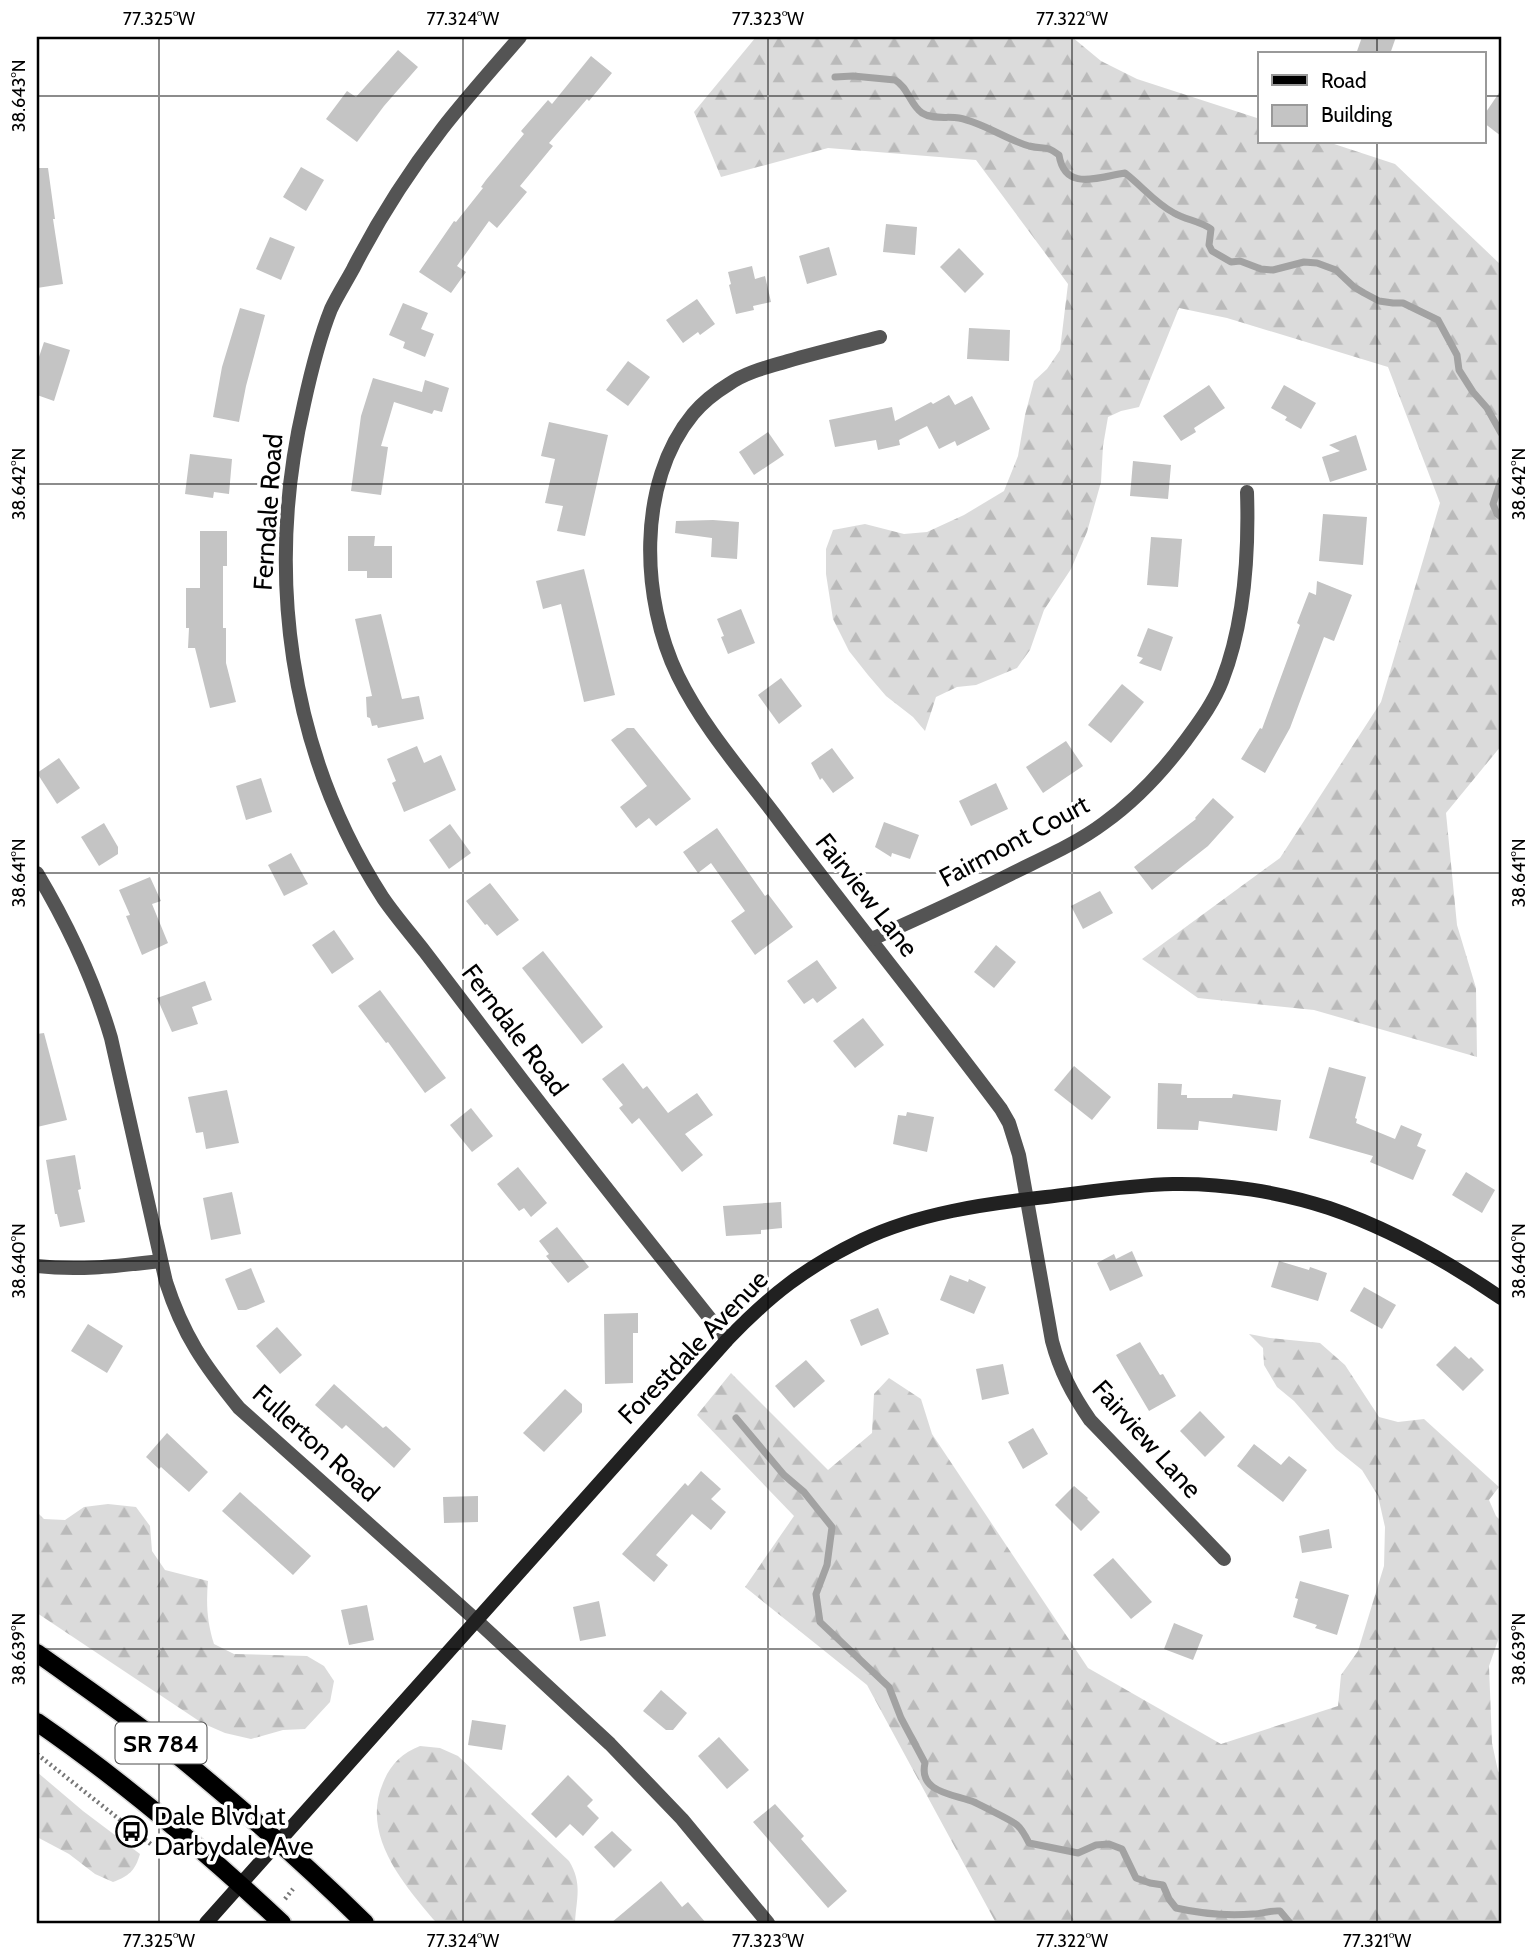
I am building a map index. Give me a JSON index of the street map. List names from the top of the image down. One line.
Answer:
{"streets":{"main road":["SR 784"],"street":["Ferndale Road","Fairmont Court","Fairview Lane","Forestdale Avenue","Fullerton Road"]},"crossings":[["Ferndale Road","Forestdale Avenue"],["Fairmont Court","Fairview Lane"],["Fairview Lane","Forestdale Avenue"],["Forestdale Avenue","Fullerton Road"],["Forestdale Avenue","SR 784"]],"places":{"bus stop":["Dale Blvd at Darbydale Ave"]},"legend":["Road","Building"],"coordinates":["77.325°W","77.324°W","77.323°W","77.322°W","38.643°N","38.642°N","38.641°N","38.640°N","38.639°N","77.321°W"]}
